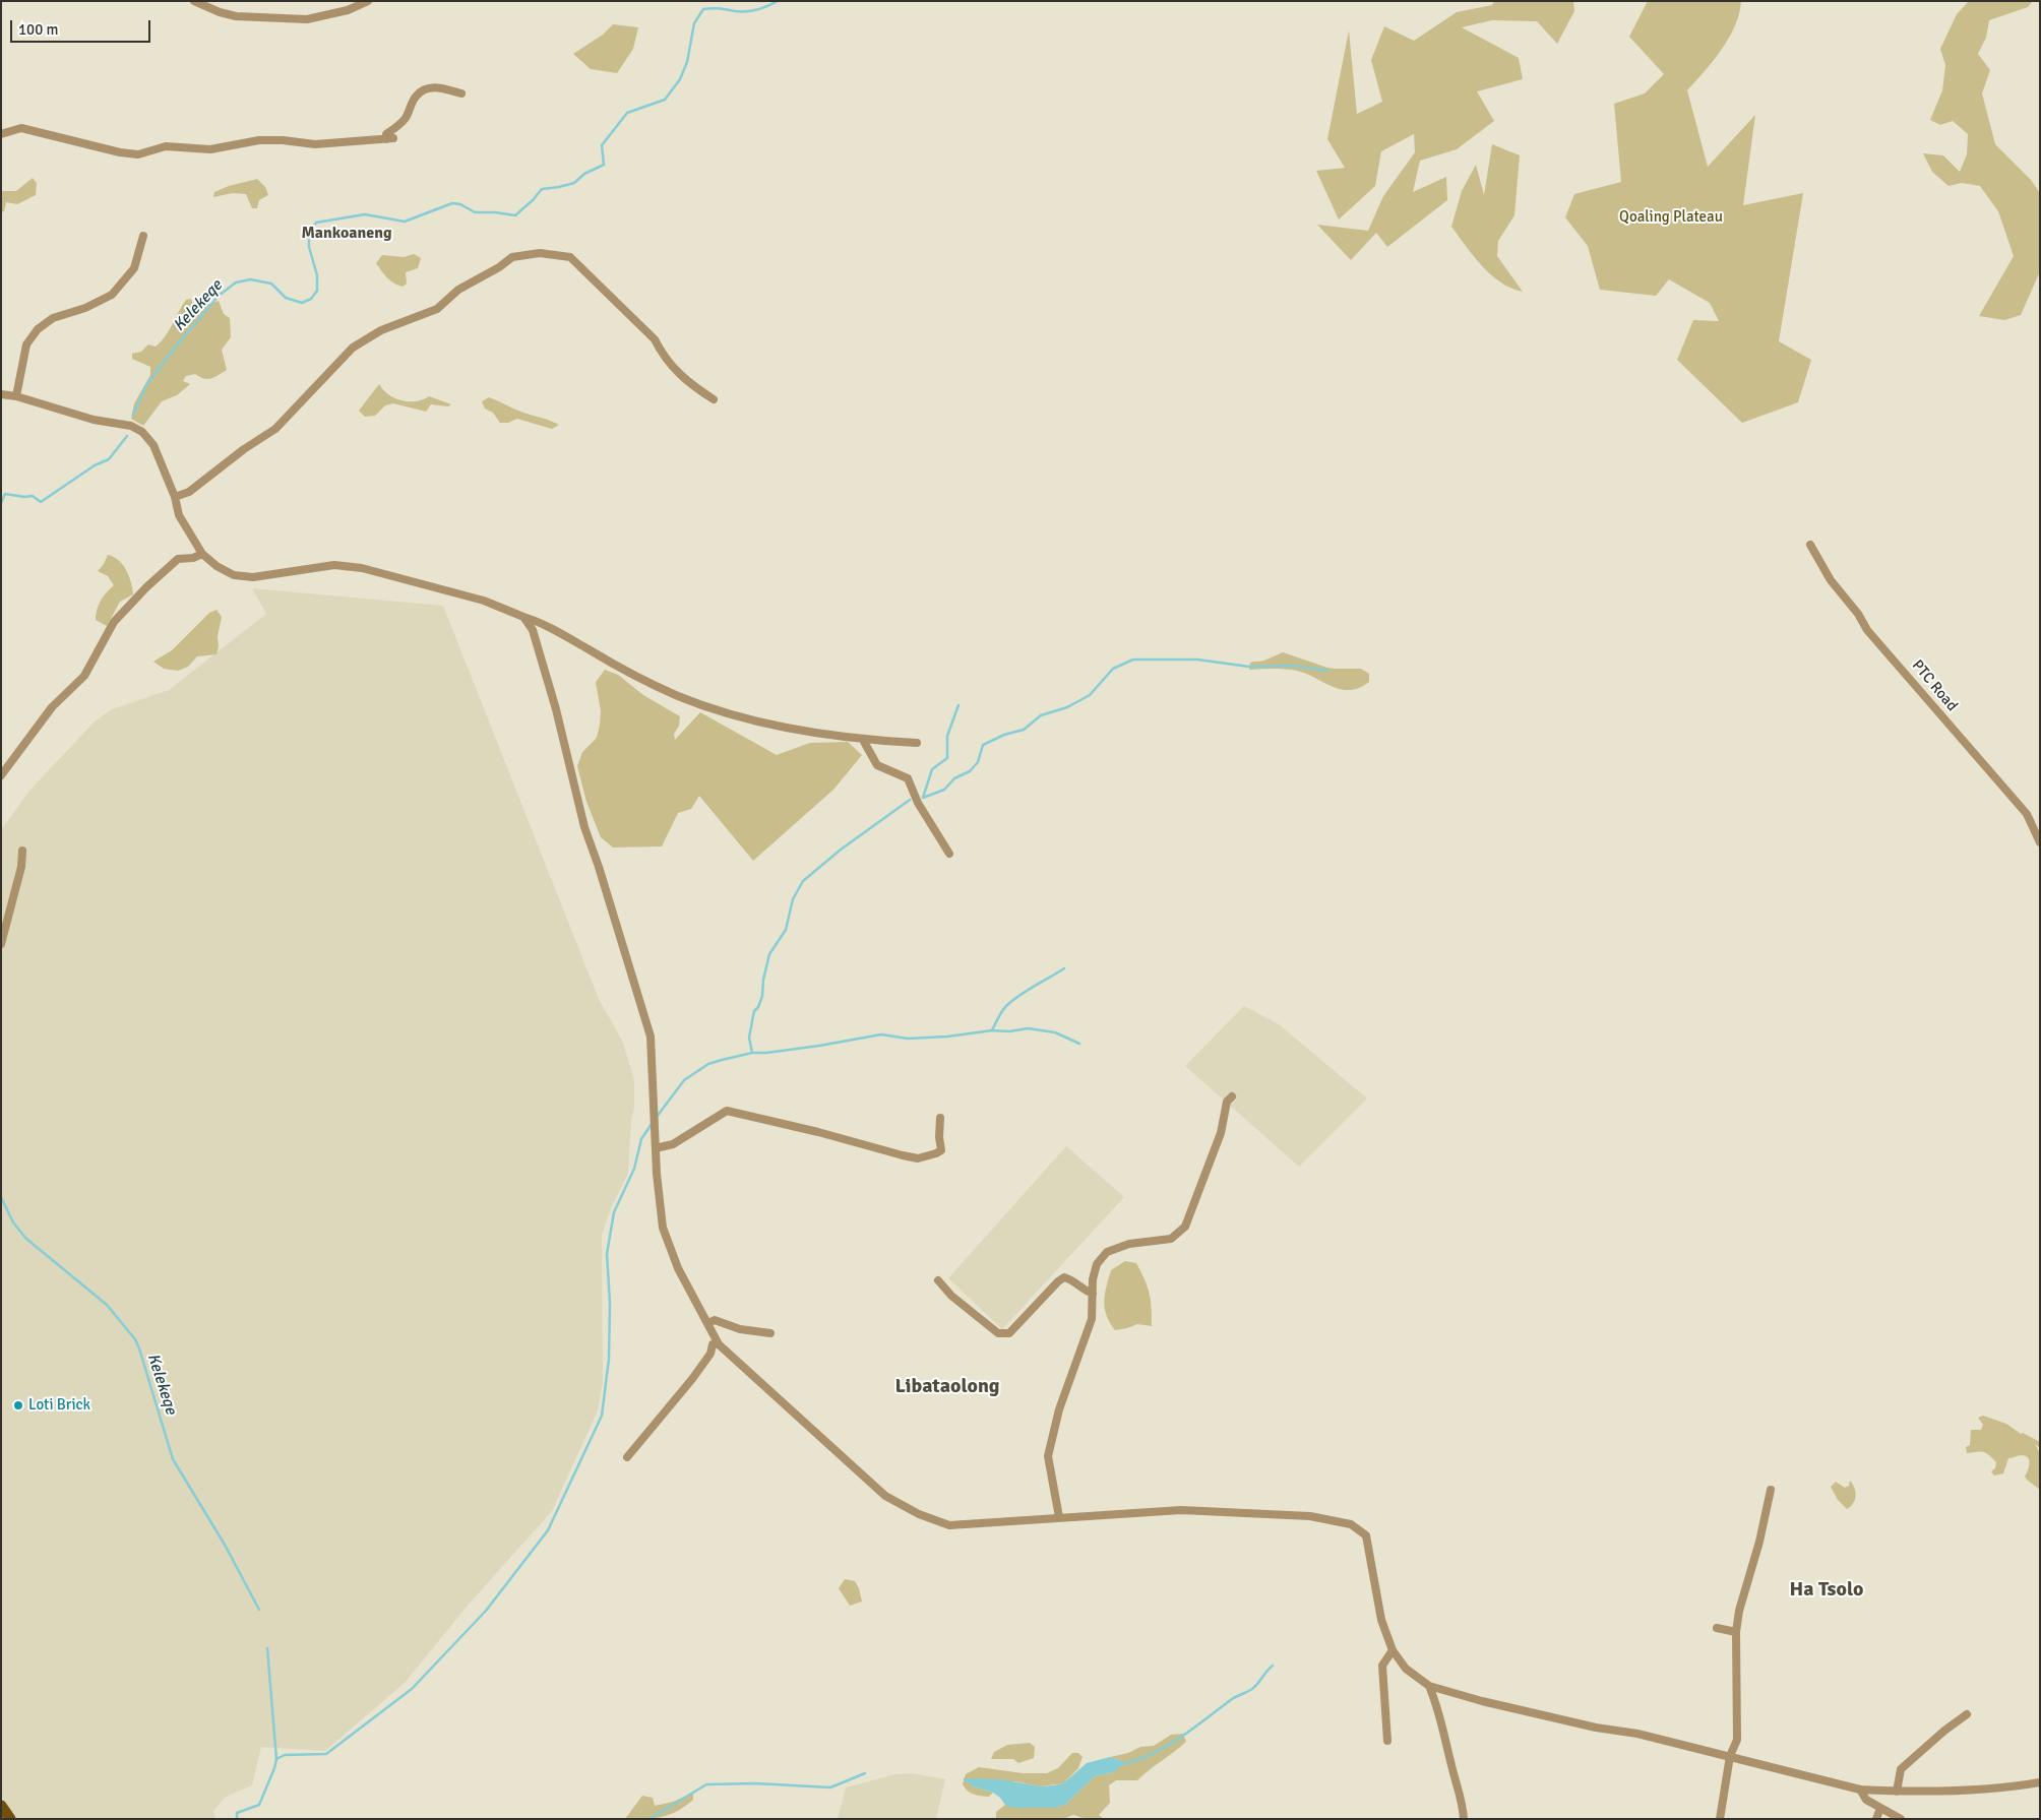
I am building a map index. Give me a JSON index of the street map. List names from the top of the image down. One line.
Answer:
{"streets":{"street":["PTC Road"]},"districts":["Mankoaneng","Libataolong","Ha Tsolo"],"water":["Kelekeqe"],"parks":["Qoaling Plateau"],"places":["Loti Brick"],"scale_bar":"100 m"}
